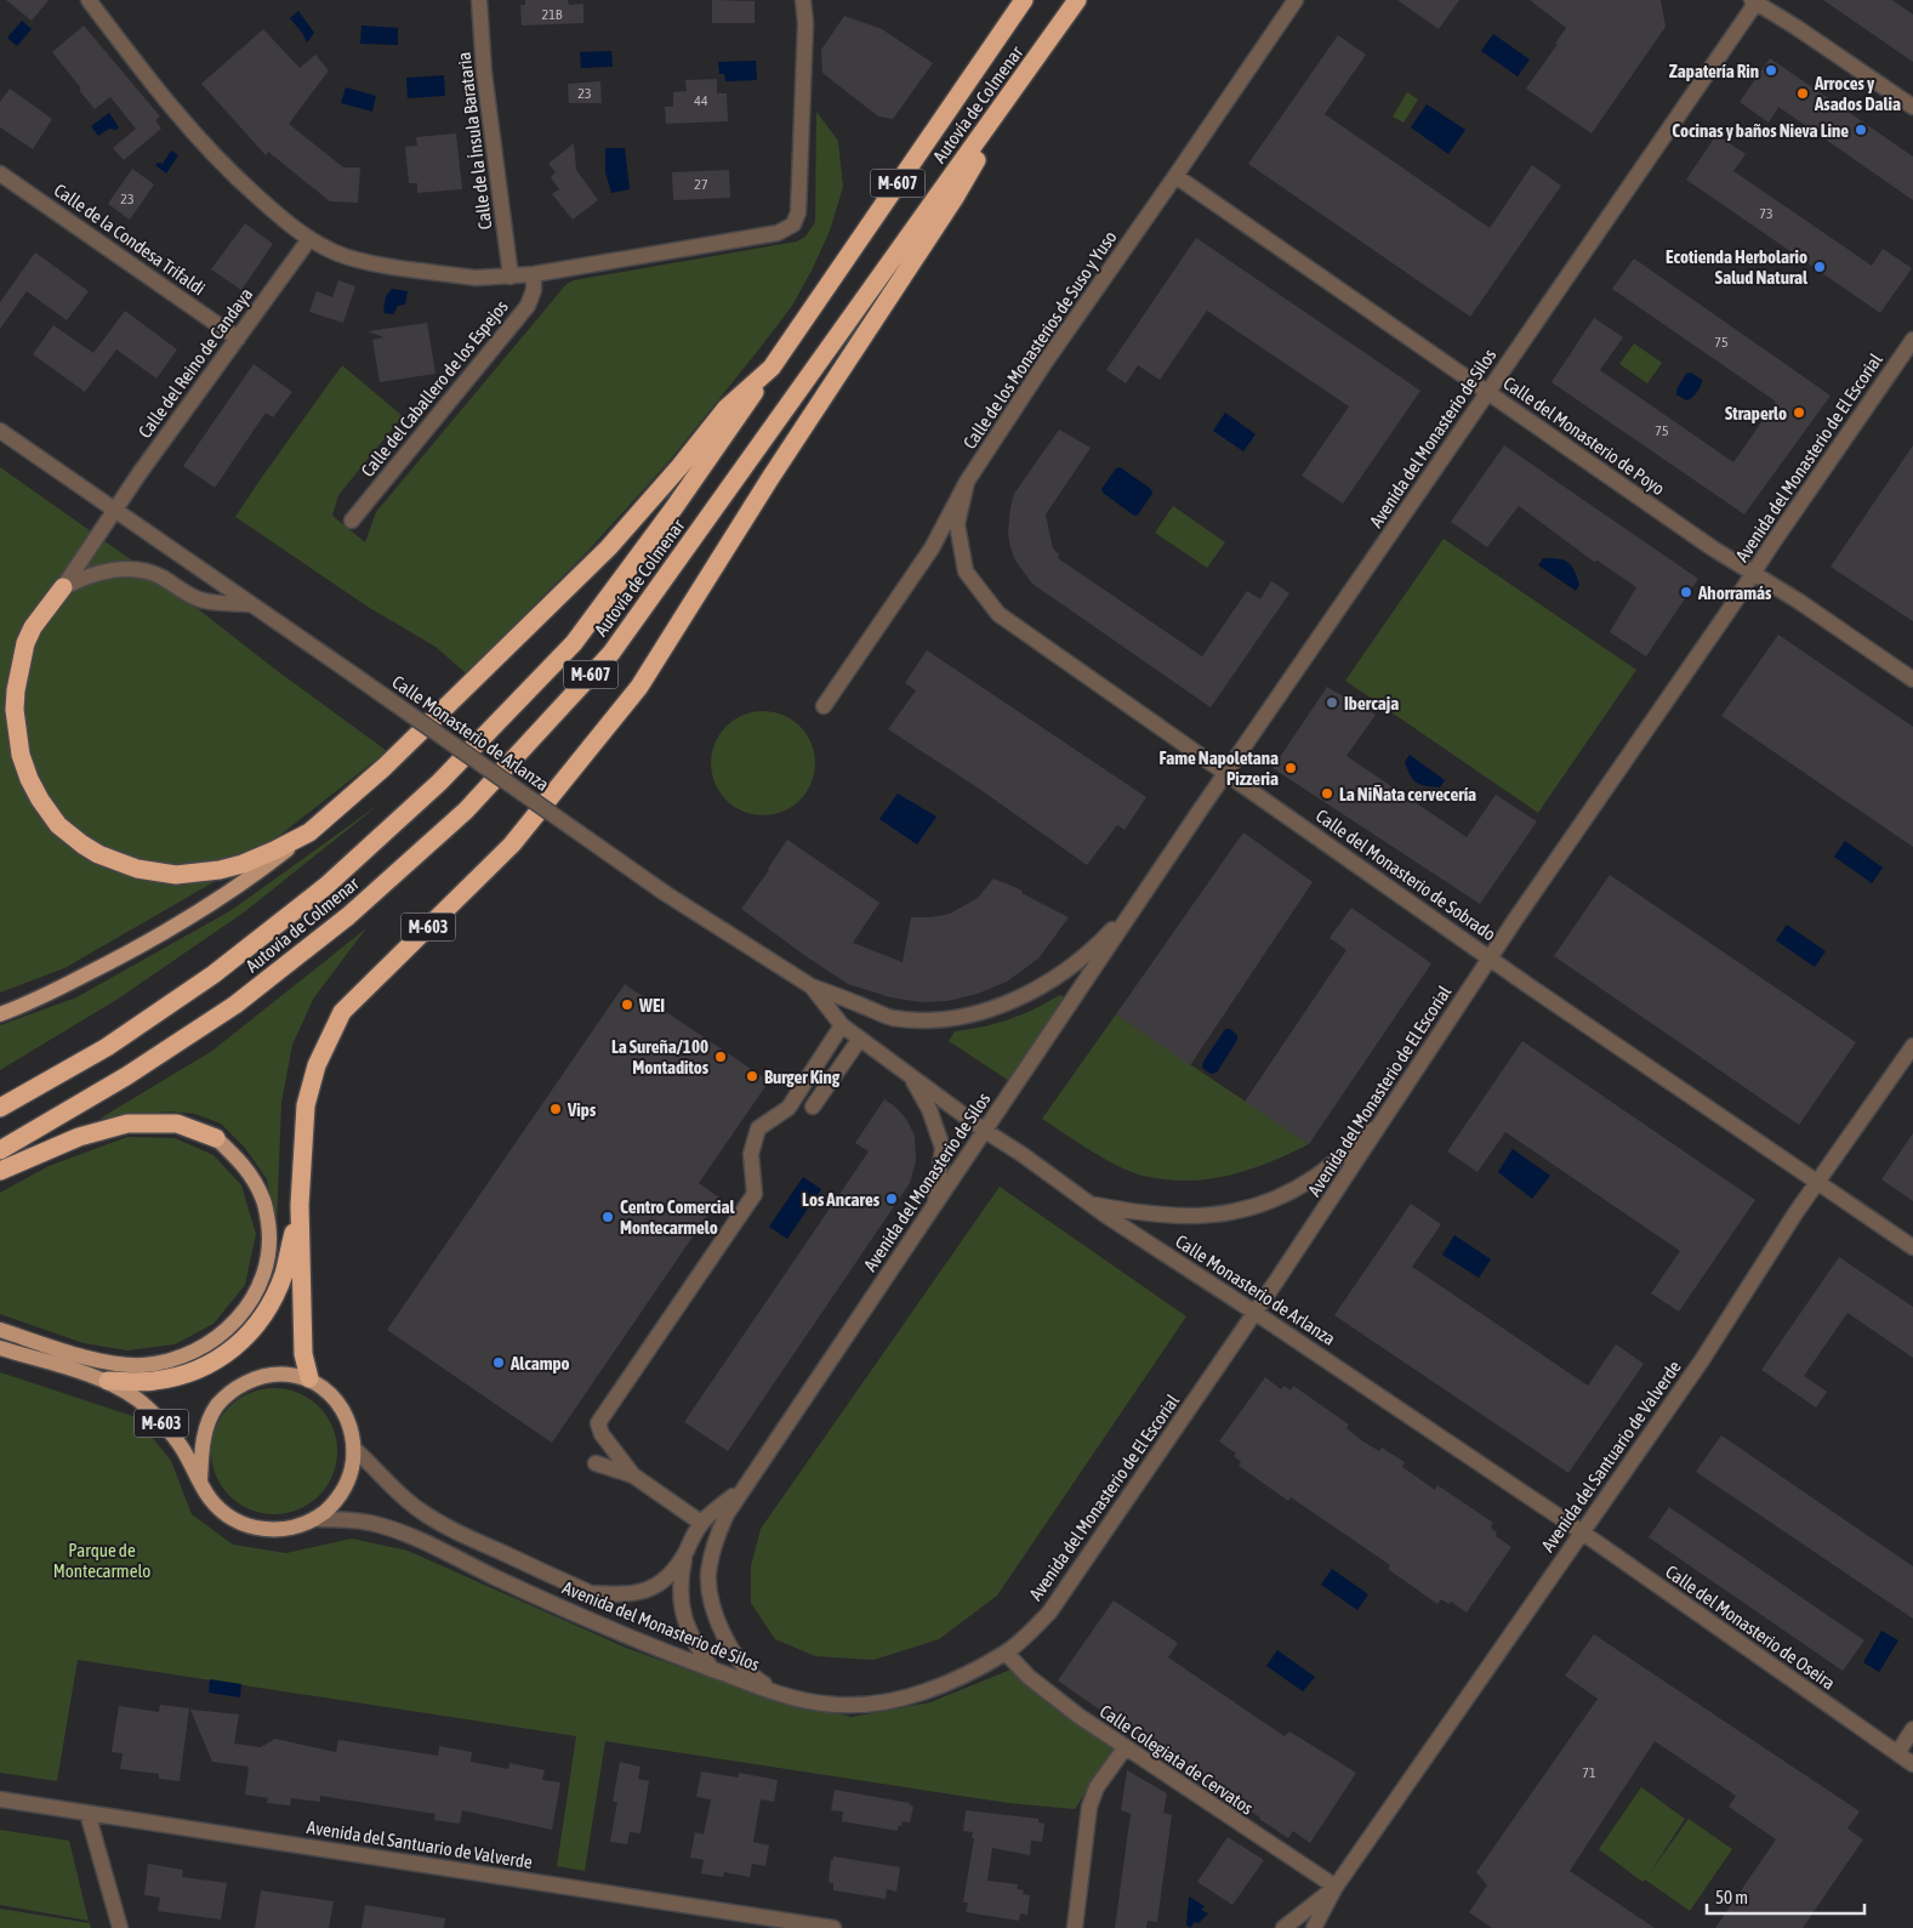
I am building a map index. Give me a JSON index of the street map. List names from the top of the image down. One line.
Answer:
{"streets":{"highway":["Autovía de Colmenar","M-607","M-603"],"street":["Calle de la Ínsula Barataria","Calle de la Condesa Trifaldi","Calle de los Monasterios de Suso y Yuso","Calle del Reino de Candaya","Calle del Caballero de los Espejos","Calle del Monasterio de Poyo","Avenida del Monasterio de Silos","Avenida del Monasterio de El Escorial","Calle Monasterio de Arlanza","Calle del Monasterio de Sobrado","Avenida del Santuario de Valverde","Calle del Monasterio de Oseira","Calle Colegiata de Cervatos"]},"crossings":[["Autovía de Colmenar","M-607"],["Autovía de Colmenar","M-603"],["Calle de la Ínsula Barataria","Calle del Caballero de los Espejos"],["Calle de la Condesa Trifaldi","Calle del Reino de Candaya"],["Calle de los Monasterios de Suso y Yuso","Calle del Monasterio de Poyo"],["Calle de los Monasterios de Suso y Yuso","Calle del Monasterio de Sobrado"],["Calle del Reino de Candaya","Calle del Caballero de los Espejos"],["Calle del Reino de Candaya","Calle Monasterio de Arlanza"],["Calle del Monasterio de Poyo","Avenida del Monasterio de Silos"],["Calle del Monasterio de Poyo","Avenida del Monasterio de El Escorial"],["Avenida del Monasterio de Silos","Avenida del Monasterio de El Escorial"],["Avenida del Monasterio de Silos","Calle Monasterio de Arlanza"],["Avenida del Monasterio de Silos","Calle del Monasterio de Sobrado"],["Avenida del Monasterio de Silos","M-603"],["Avenida del Monasterio de El Escorial","Calle Monasterio de Arlanza"],["Avenida del Monasterio de El Escorial","Calle del Monasterio de Sobrado"],["Avenida del Monasterio de El Escorial","Calle Colegiata de Cervatos"],["Calle Monasterio de Arlanza","Avenida del Santuario de Valverde"],["Calle Monasterio de Arlanza","Calle del Monasterio de Oseira"],["Calle del Monasterio de Sobrado","Avenida del Santuario de Valverde"],["Avenida del Santuario de Valverde","Calle del Monasterio de Oseira"],["Avenida del Santuario de Valverde","Calle Colegiata de Cervatos"]],"parks":["Parque de Montecarmelo"],"places":["Zapatería Rin","Arroces y Asados Dalia","Cocinas y baños Nieva Line","Ecotienda Herbolario Salud Natural","Straperlo","Ahorramás","Ibercaja","Fame Napoletana Pizzeria","La NiÑata cervecería","WEI","La Sureña/100 Montaditos","Burger King","Vips","Los Ancares","Centro Comercial Montecarmelo","Alcampo"],"house_numbers":["21B","23","44","27","23","73","75","75","71"],"scale_bar":"50 m"}
